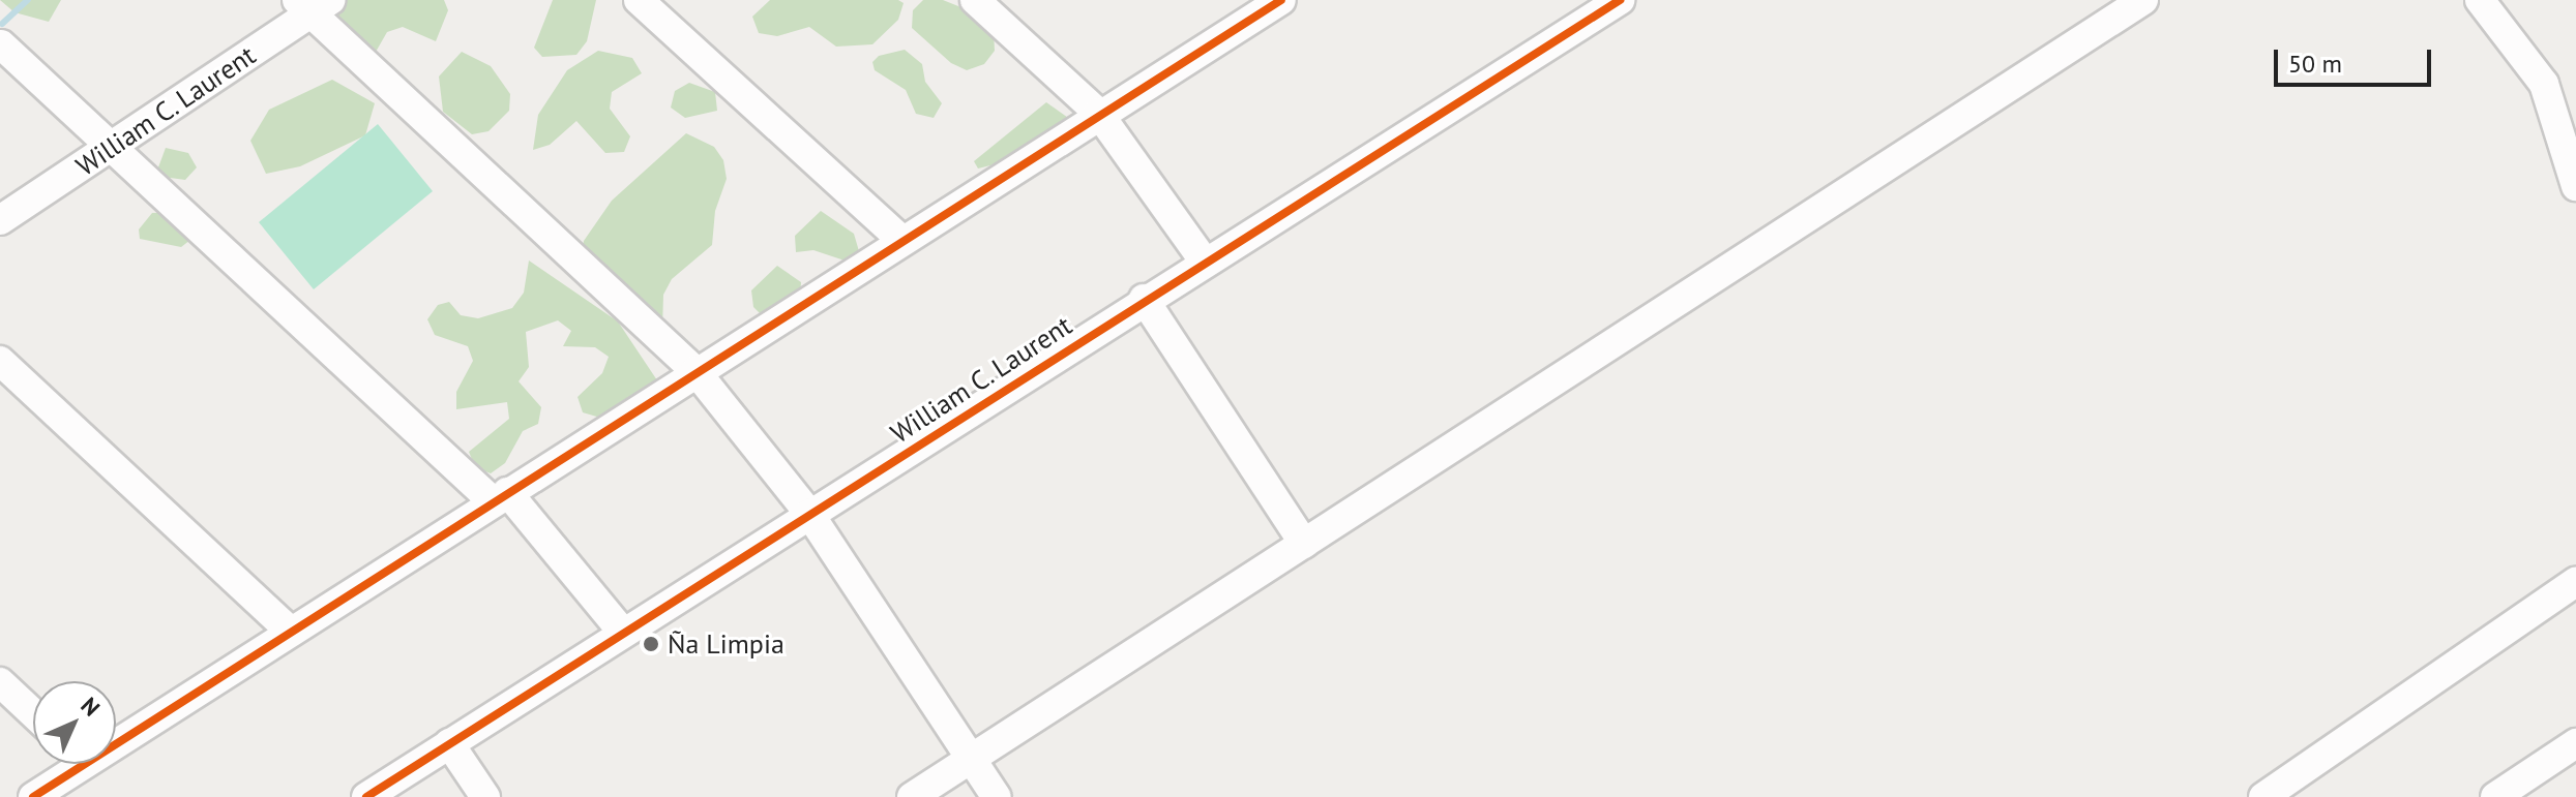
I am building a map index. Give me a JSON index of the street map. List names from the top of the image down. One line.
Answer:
{"streets":{"street":["William C. Laurent"]},"places":["Ña Limpia"],"scale_bar":"50 m","north":"top right"}
